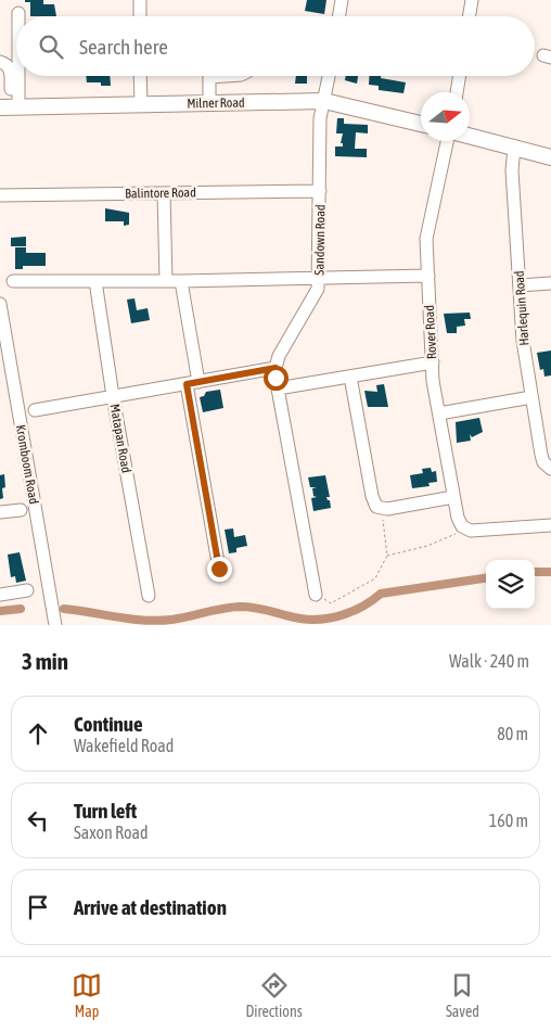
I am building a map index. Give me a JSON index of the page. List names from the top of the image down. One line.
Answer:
{"streets":{"main road":["Milner Road"],"street":["Balintore Road","Sandown Road","Harlequin Road","Rover Road","Matapan Road","Kromboom Road"]},"crossings":[["Milner Road","Sandown Road"],["Balintore Road","Sandown Road"]],"north":"right","page":{"search":"Search here","heading":["3 min","Walk · 240 m"],"list":[["Continue","Wakefield Road","80 m"],["Turn left","Saxon Road","160 m"],"Arrive at destination"],"nav":["Map","Directions","Saved"]}}
